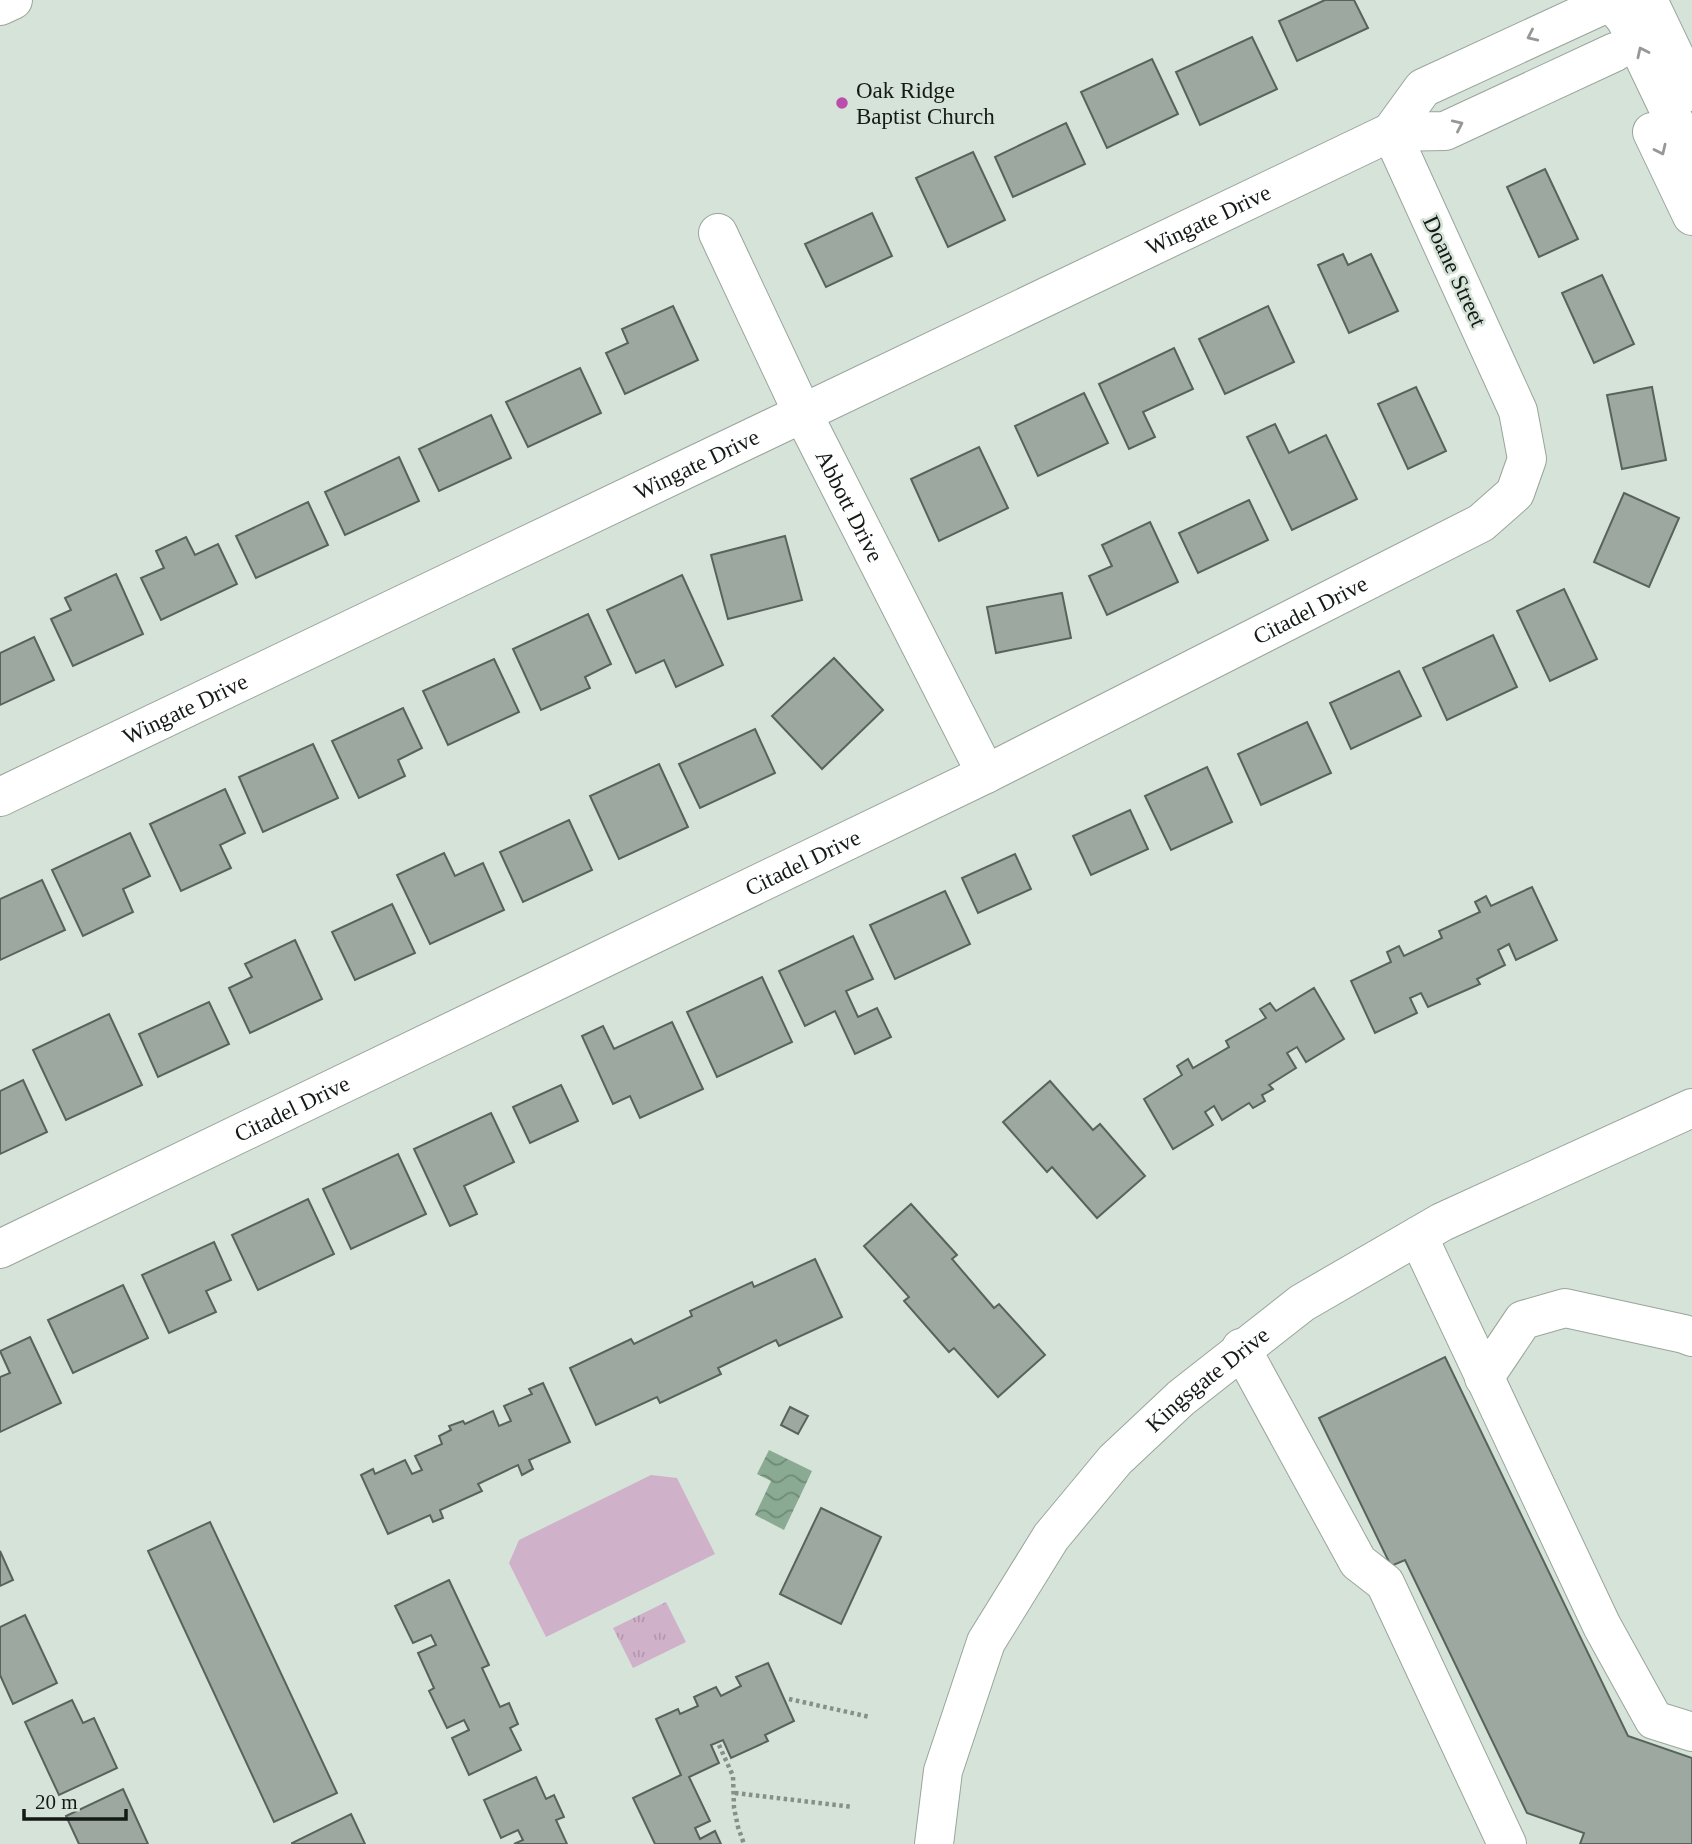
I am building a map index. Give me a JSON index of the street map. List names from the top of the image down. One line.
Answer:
{"streets":{"street":["Wingate Drive","Doane Street","Abbott Drive","Citadel Drive","Kingsgate Drive"]},"crossings":[["Wingate Drive","Doane Street"],["Wingate Drive","Abbott Drive"],["Doane Street","Citadel Drive"],["Abbott Drive","Citadel Drive"]],"places":["Oak Ridge Baptist Church"],"scale_bar":"20 m"}
